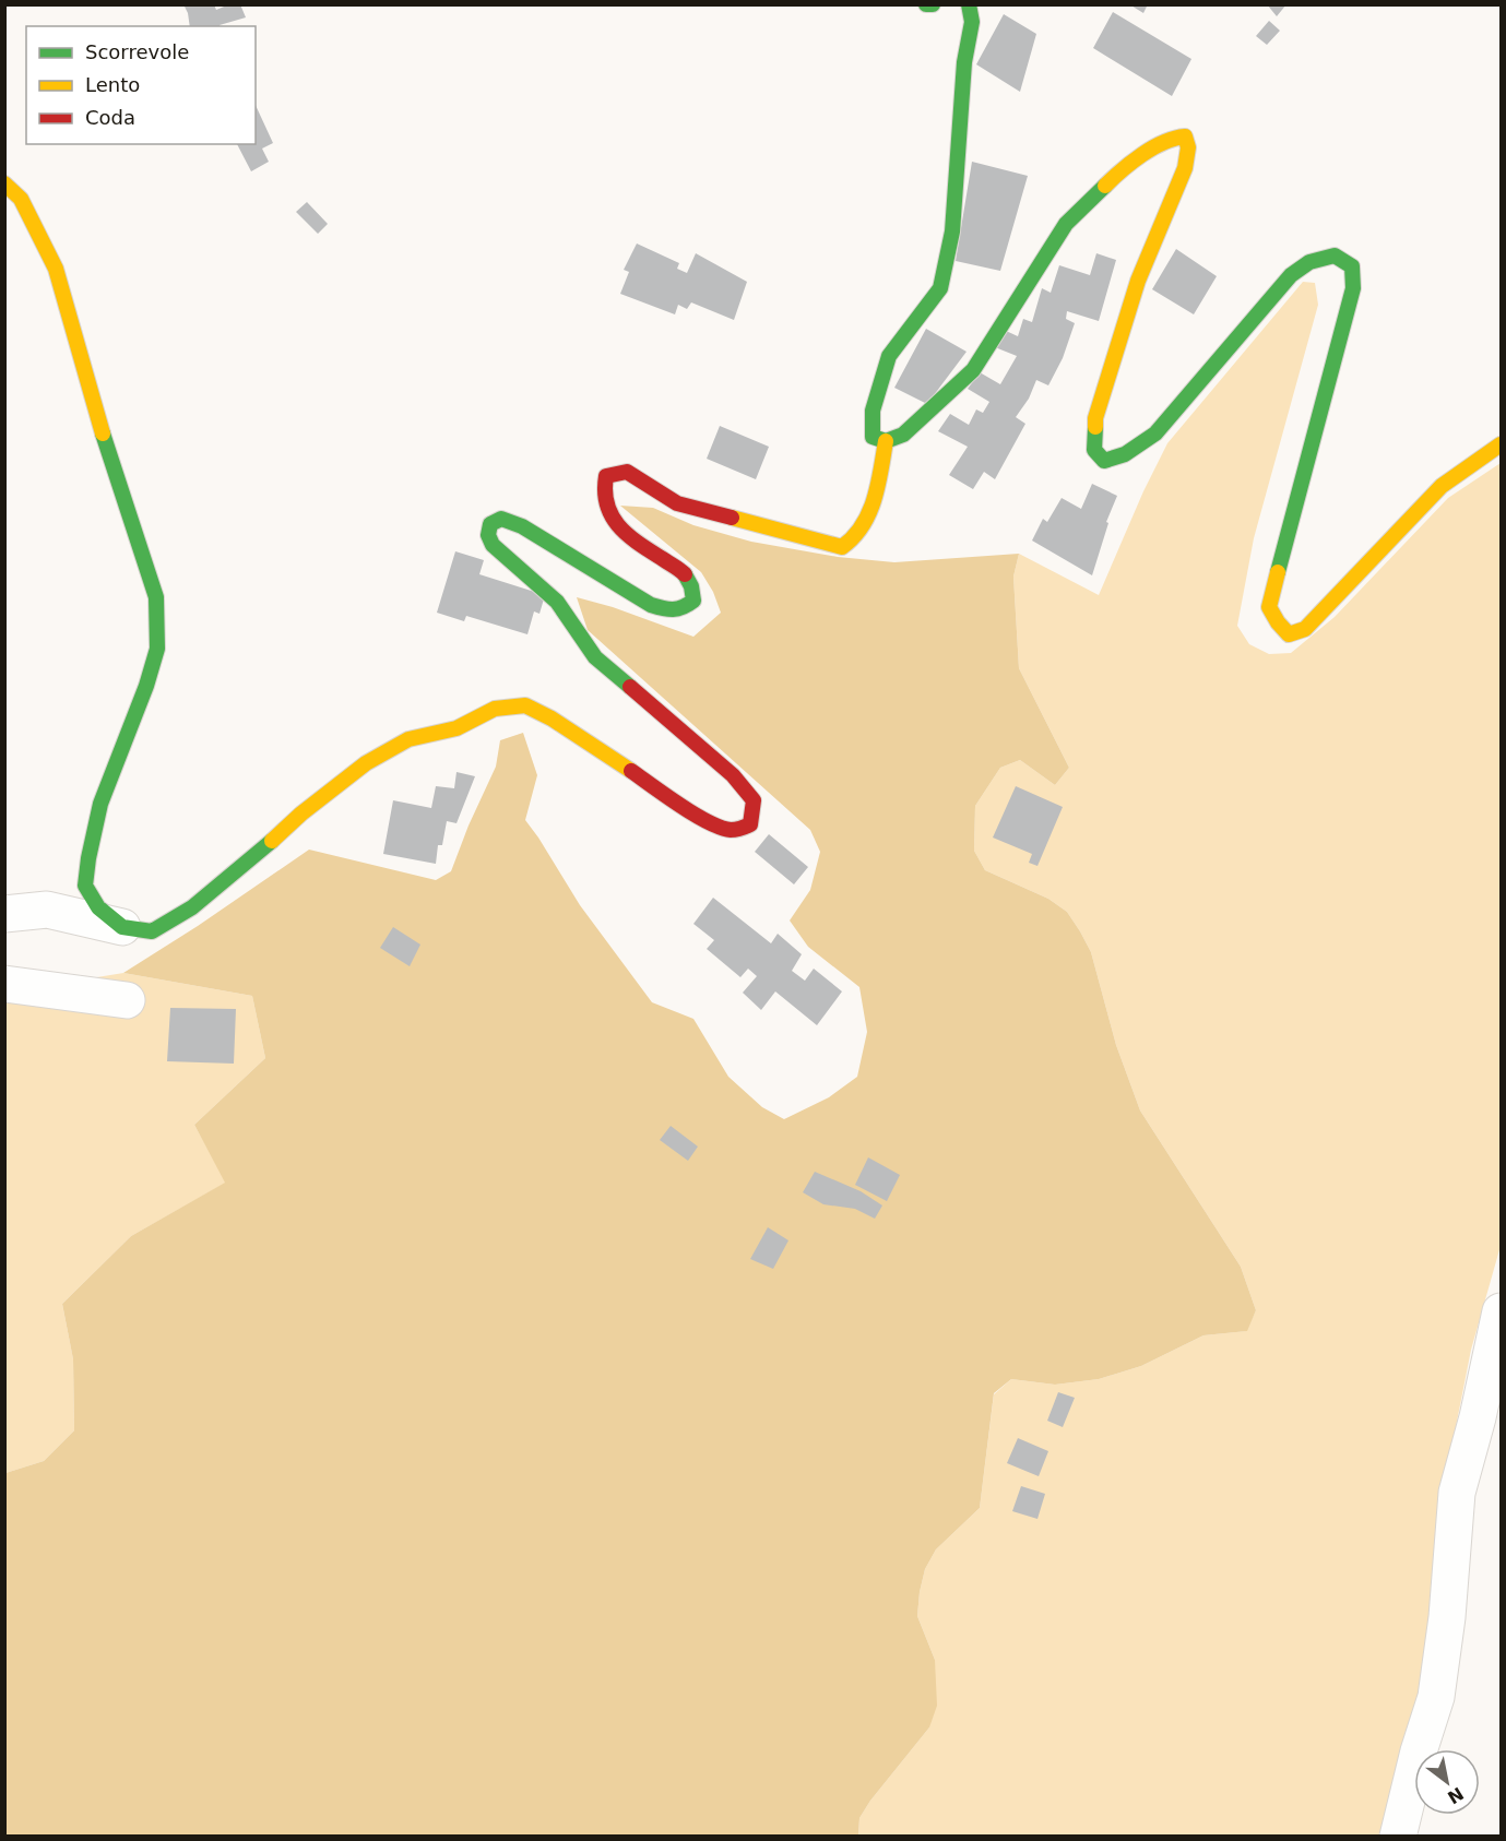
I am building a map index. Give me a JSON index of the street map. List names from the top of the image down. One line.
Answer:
{"legend":["Scorrevole","Lento","Coda"],"north":"bottom right"}
